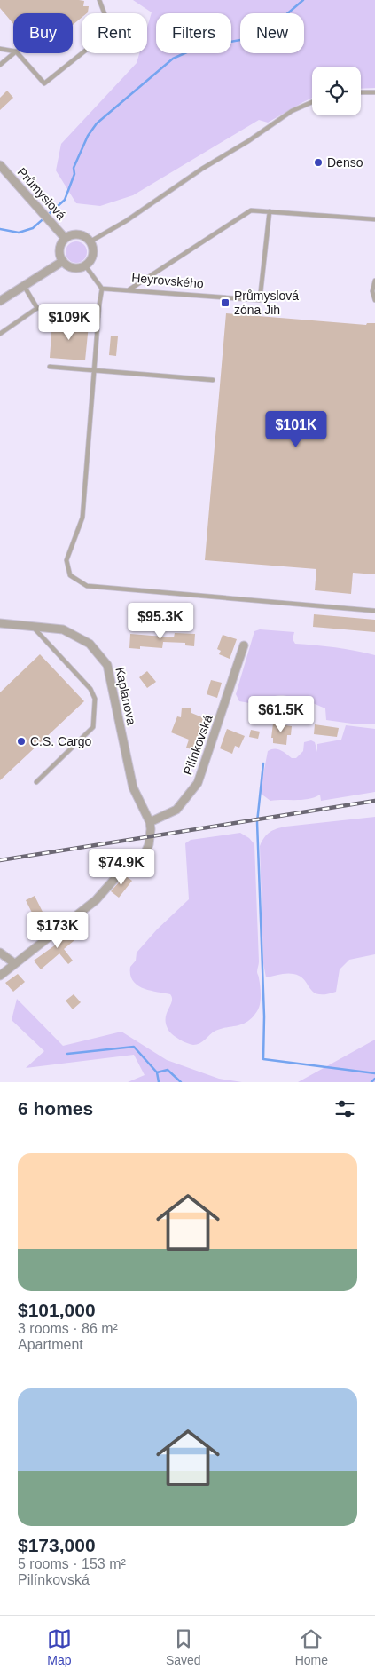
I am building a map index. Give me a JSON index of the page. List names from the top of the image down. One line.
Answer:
{"streets":{"street":["Průmyslová","Kaplanova","Pilínkovská"],"lane":["Heyrovského"]},"crossings":[["Kaplanova","Pilínkovská"]],"places":{"other":["Denso","C.S. Cargo"],"transit":["Průmyslová zóna Jih"]},"page":{"chip":["Buy","Rent","Filters","New"],"price":["$109K","$101K","$95.3K","$61.5K","$74.9K","$173K"],"heading":"6 homes","list":[{"name":"$101,000","note":"3 rooms · 86 m² · Apartment"},{"name":"$173,000","note":"5 rooms · 153 m² · Pilínkovská"}],"tabs":["Map","Saved","Home"]}}
